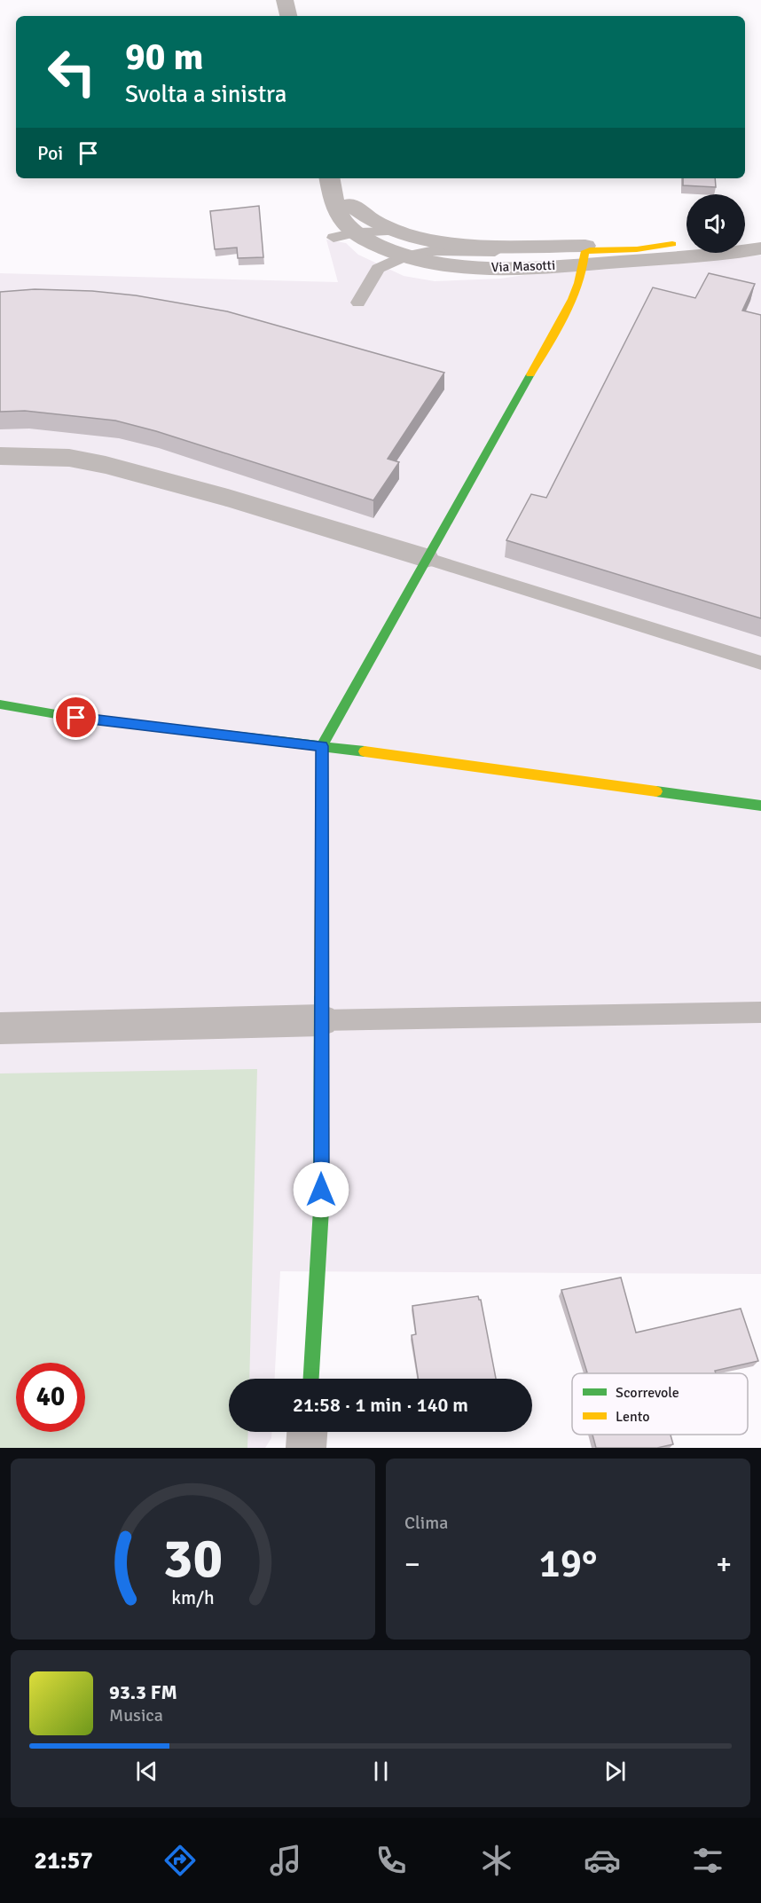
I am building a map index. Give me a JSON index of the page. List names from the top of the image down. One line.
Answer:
{"streets":{"street":["Via Masotti"]},"legend":["Scorrevole","Lento"],"page":{"turn":["90 m","Svolta a sinistra"],"then":"Poi","limit":"40","trip":"21:58 · 1 min · 140 m","tile":"Clima","heat":["−","19°","+"],"song":["93.3 FM","Musica"],"tabs":"21:57","gauge":["30","km/h"]}}
